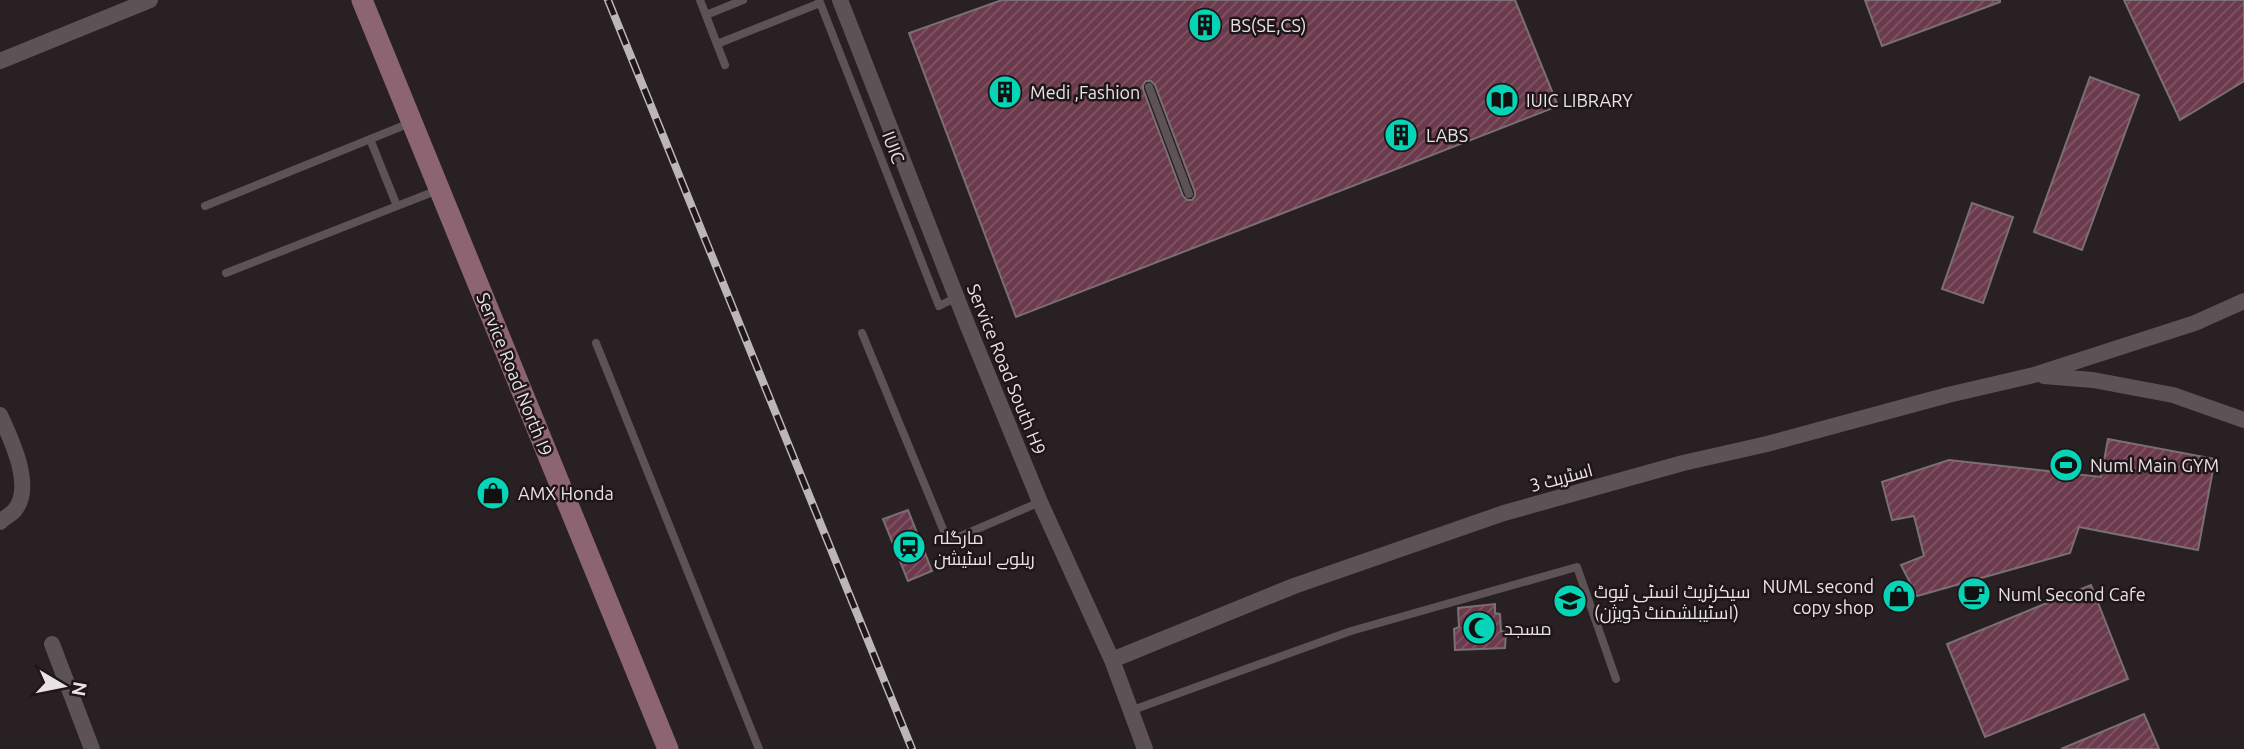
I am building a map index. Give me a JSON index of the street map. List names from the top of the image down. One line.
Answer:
{"streets":{"main road":["Service Road North I9"],"street":["Service Road South H9","اسٹریٹ 3"],"lane":["IUIC"]},"crossings":[["IUIC","Service Road South H9"],["Service Road South H9","اسٹریٹ 3"]],"places":{"building":["BS(SE,CS)","Medi ,Fashion","LABS"],"library":["IUIC LIBRARY"],"sports":["Numl Main GYM"],"shop":["AMX Honda","NUML second copy shop"],"station":["مارگلہ ریلوے اسٹیشن"],"cafe":["Numl Second Cafe"],"school or university":["سیکرٹریٹ انسٹی ٹیوٹ (اسٹیبلشمنٹ ڈویژن)"],"mosque":["مسجد"]},"north":"right"}
